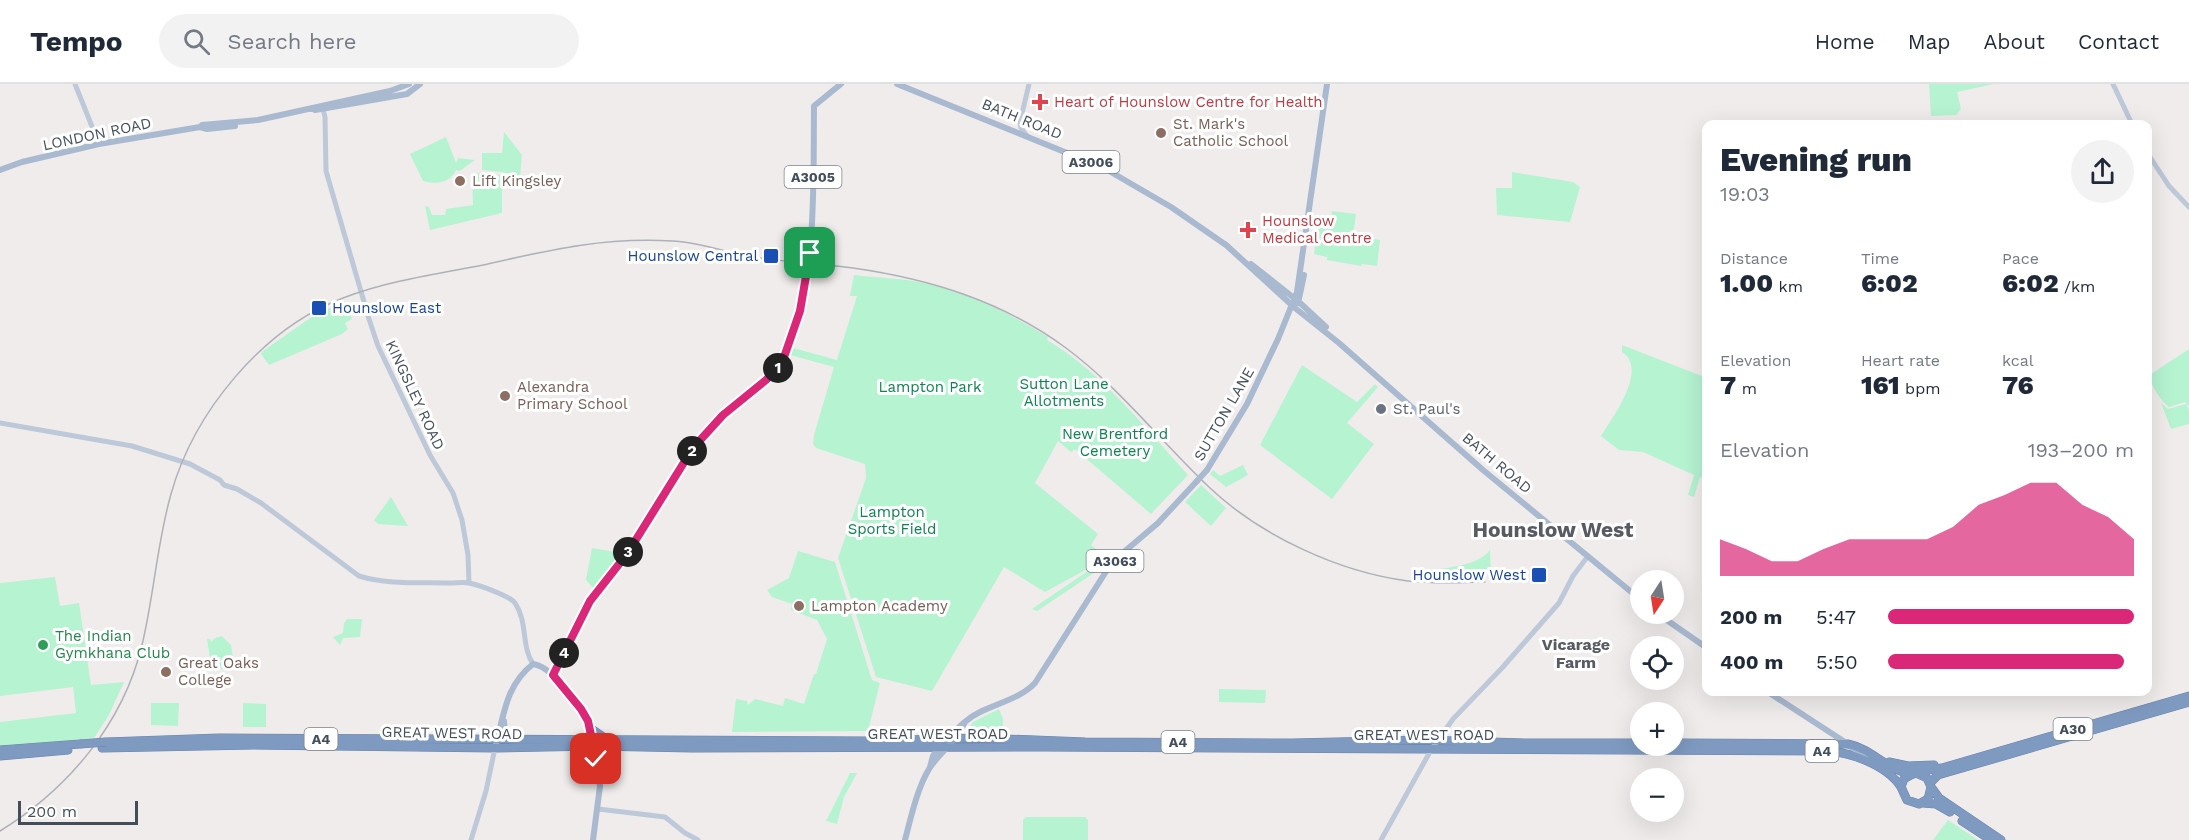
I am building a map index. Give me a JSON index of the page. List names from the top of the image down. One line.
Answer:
{"streets":{"highway":["A30","GREAT WEST ROAD","A4"],"main road":["BATH ROAD","LONDON ROAD","A3006","A3005","SUTTON LANE","A3063"],"street":["KINGSLEY ROAD"]},"crossings":[["BATH ROAD","SUTTON LANE"],["BATH ROAD","A3063"],["LONDON ROAD","KINGSLEY ROAD"],["SUTTON LANE","A3063"],["SUTTON LANE","GREAT WEST ROAD"],["A3063","GREAT WEST ROAD"],["A30","A4"],["GREAT WEST ROAD","A4"]],"districts":["Hounslow West","Vicarage Farm"],"parks":["Sutton Lane Allotments","Lampton Park","New Brentford Cemetery","Lampton Sports Field"],"places":{"health":["Heart of Hounslow Centre for Health","Hounslow Medical Centre"],"other":["St. Mark's Catholic School","Lift Kingsley","Alexandra Primary School","St. Paul's","Lampton Academy","The Indian Gymkhana Club","Great Oaks College"],"transit":["Hounslow Central","Hounslow East","Hounslow West"]},"scale_bar":"200 m","north":"bottom","page":{"header":"Tempo","search":"Search here","nav":["Home","Map","About","Contact"],"heading":["Evening run","19:03"],"stats":[["Distance","1.00 km"],["Time","6:02"],["Pace","6:02 /km"],["Elevation","7 m"],["Heart rate","161 bpm"],["kcal","76"]],"pins":["1","2","3","4"],"chart":["Elevation","193–200 m"],"map_buttons":["+","−"],"list":[{"name":"200 m","note":"5:47"},{"name":"400 m","note":"5:50"}],"scale":"200 m"}}
